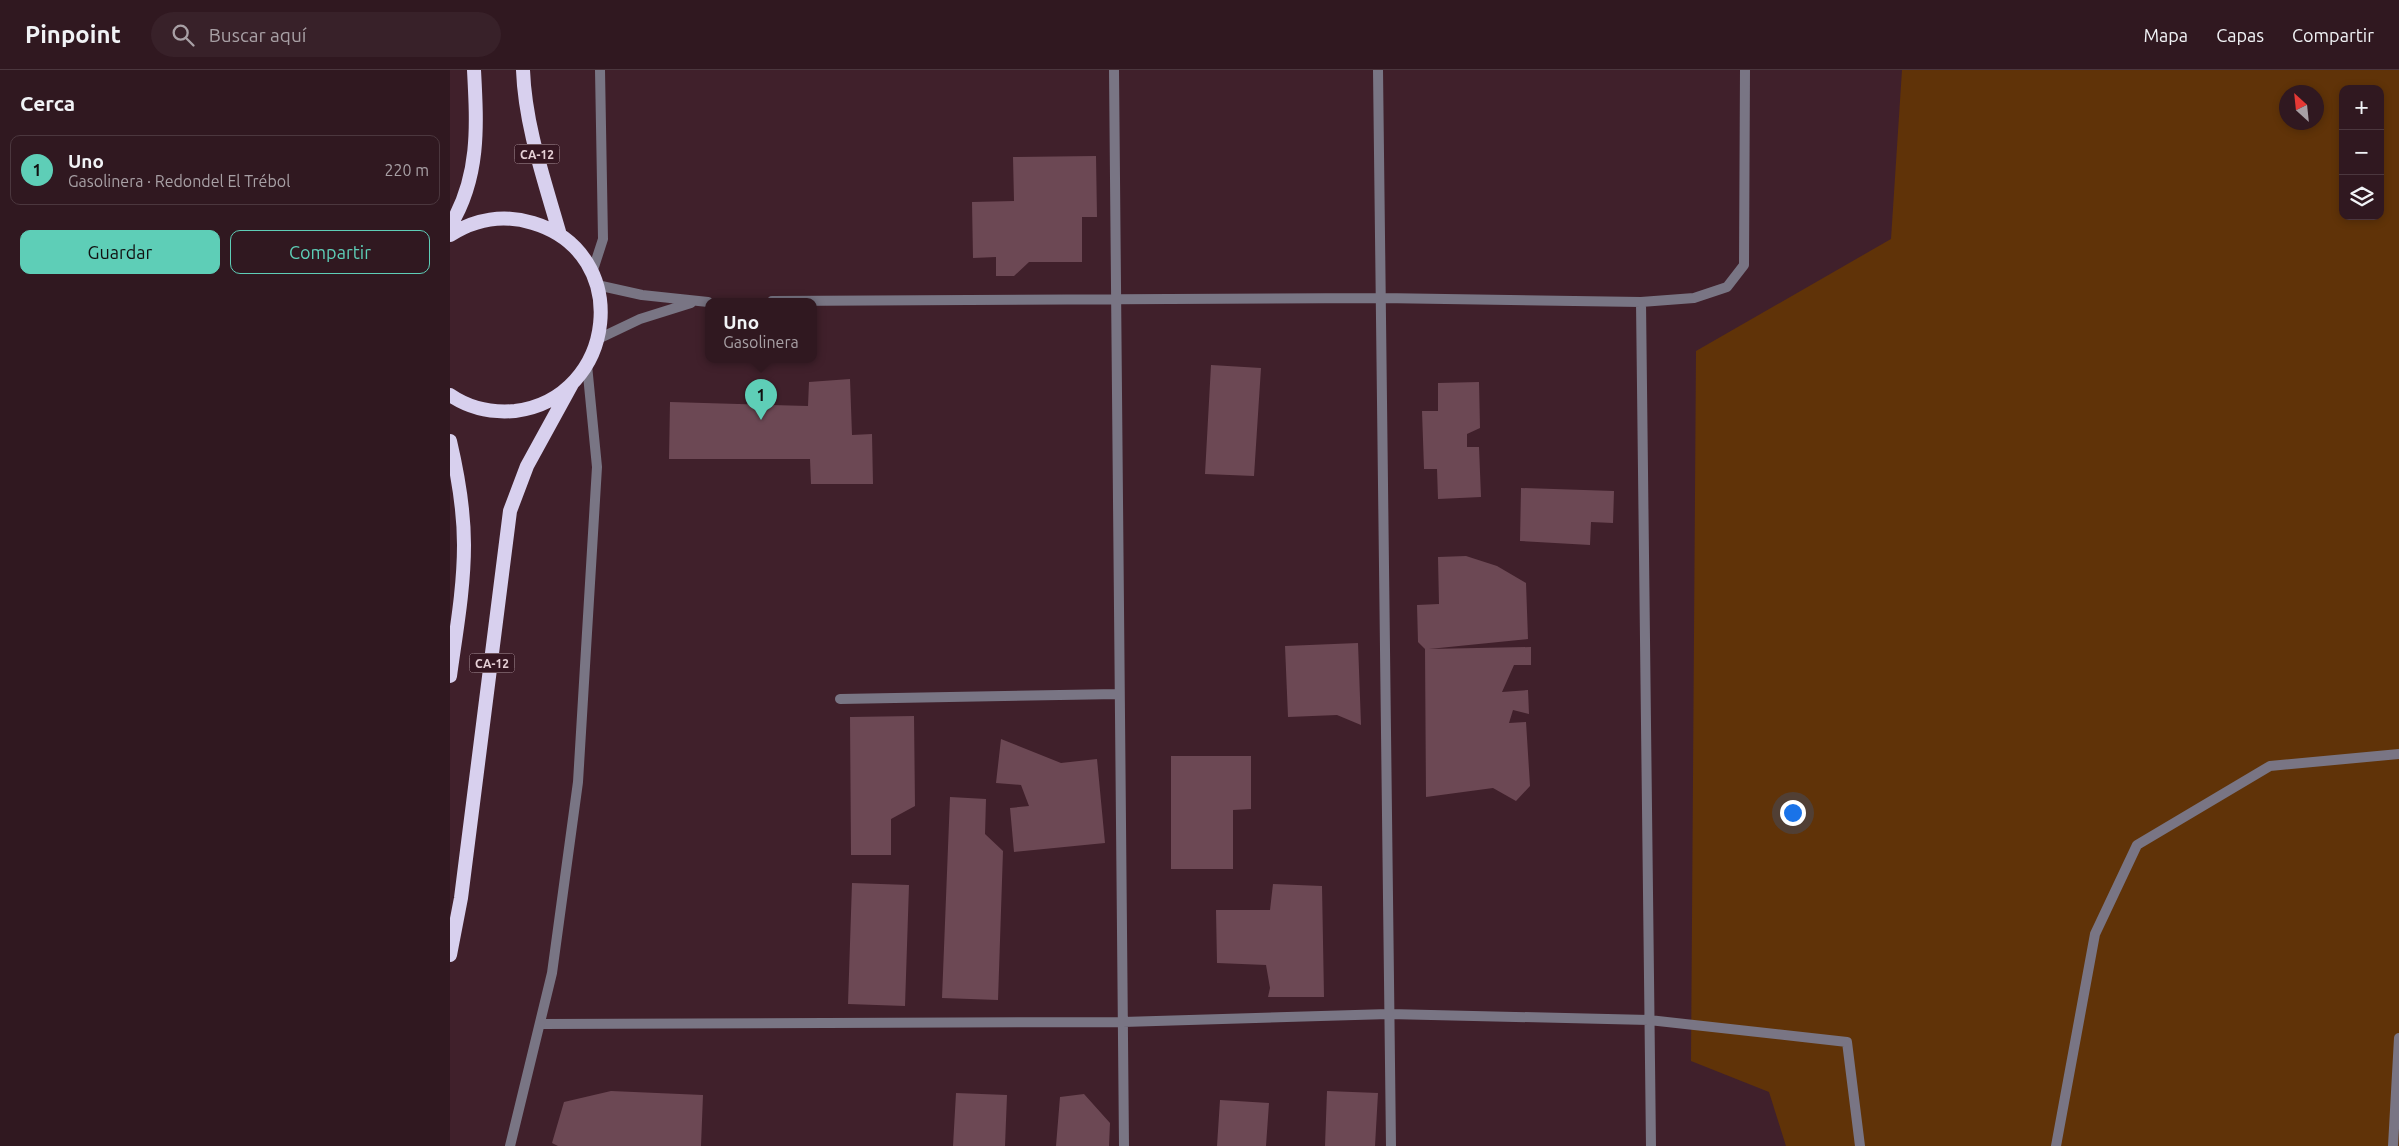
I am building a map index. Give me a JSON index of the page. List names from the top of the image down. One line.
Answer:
{"streets":{"highway":["CA-12"]},"north":"top left","page":{"header":"Pinpoint","search":"Buscar aquí","nav":["Mapa","Capas","Compartir"],"heading":"Cerca","map_buttons":["+","−"],"list":[{"mark":"1","name":"Uno","note":"Gasolinera · Redondel El Trébol","value":"220 m"}],"buttons":["Guardar","Compartir"],"popup":["Uno","Gasolinera"],"pins":"1"}}
